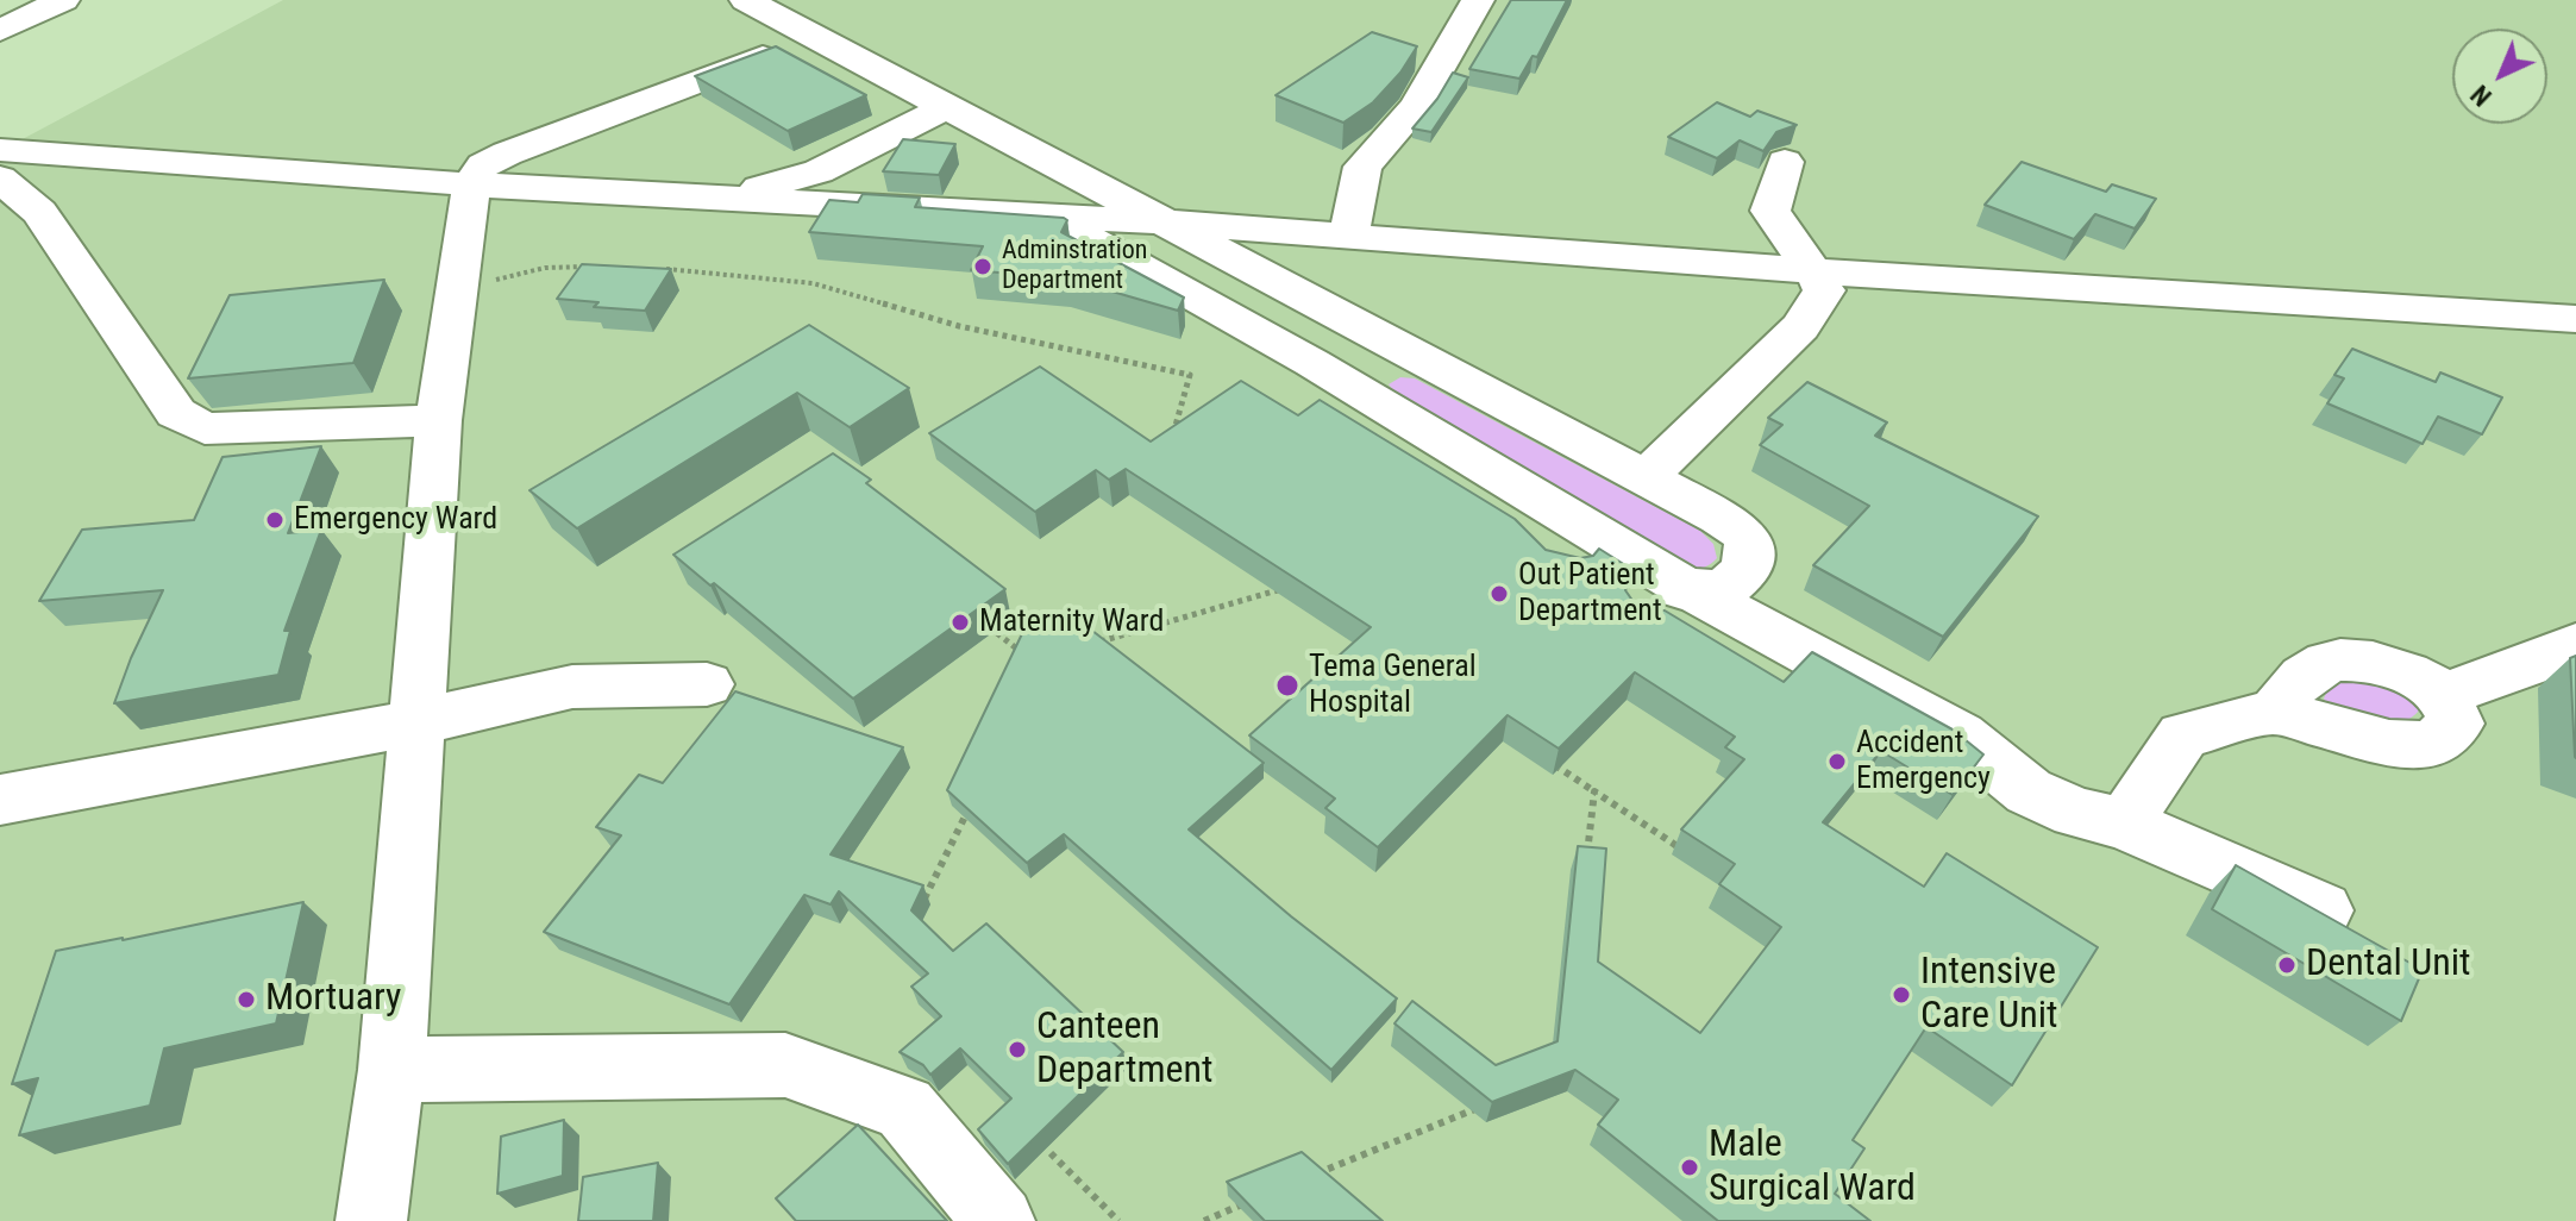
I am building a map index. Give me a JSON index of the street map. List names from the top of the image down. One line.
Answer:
{"places":["Adminstration Department","Emergency Ward","Out Patient Department","Maternity Ward","Tema General Hospital","Accident Emergency","Dental Unit","Intensive Care Unit","Mortuary","Canteen Department","Male Surgical Ward"],"north":"bottom left"}
